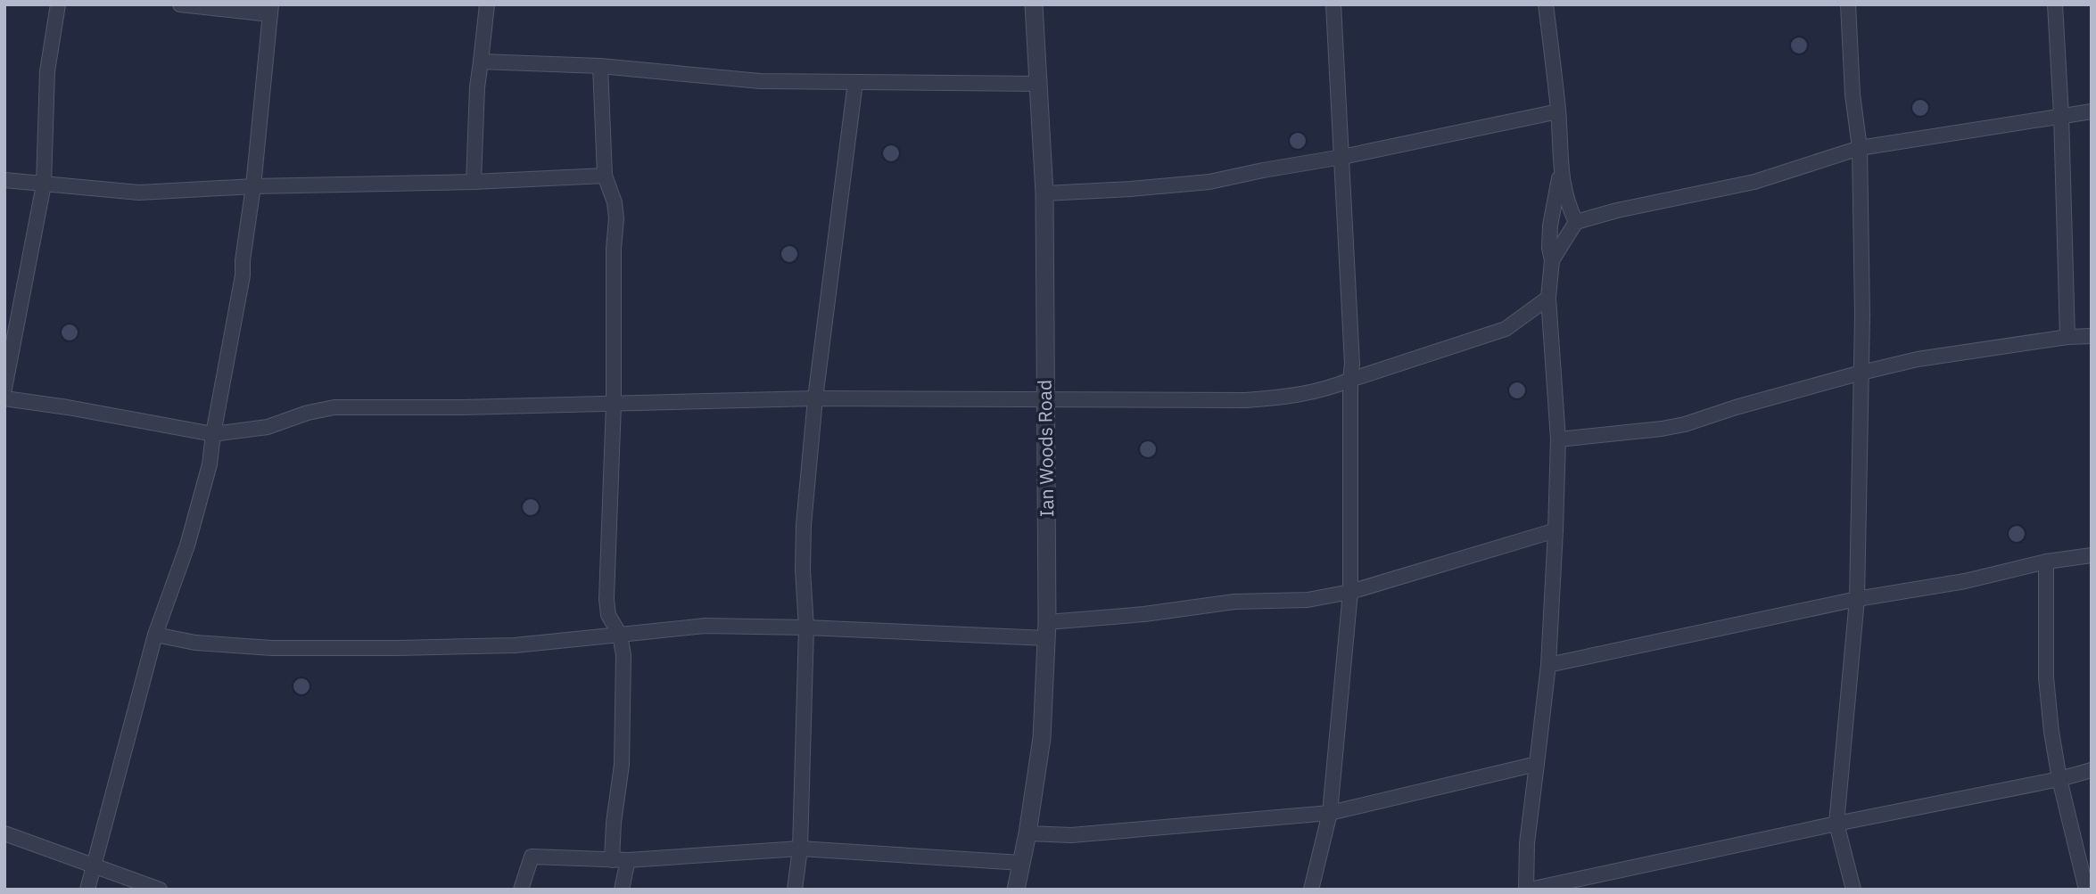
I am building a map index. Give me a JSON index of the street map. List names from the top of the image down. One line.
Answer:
{"streets":{"street":["Ian Woods Road"]}}
